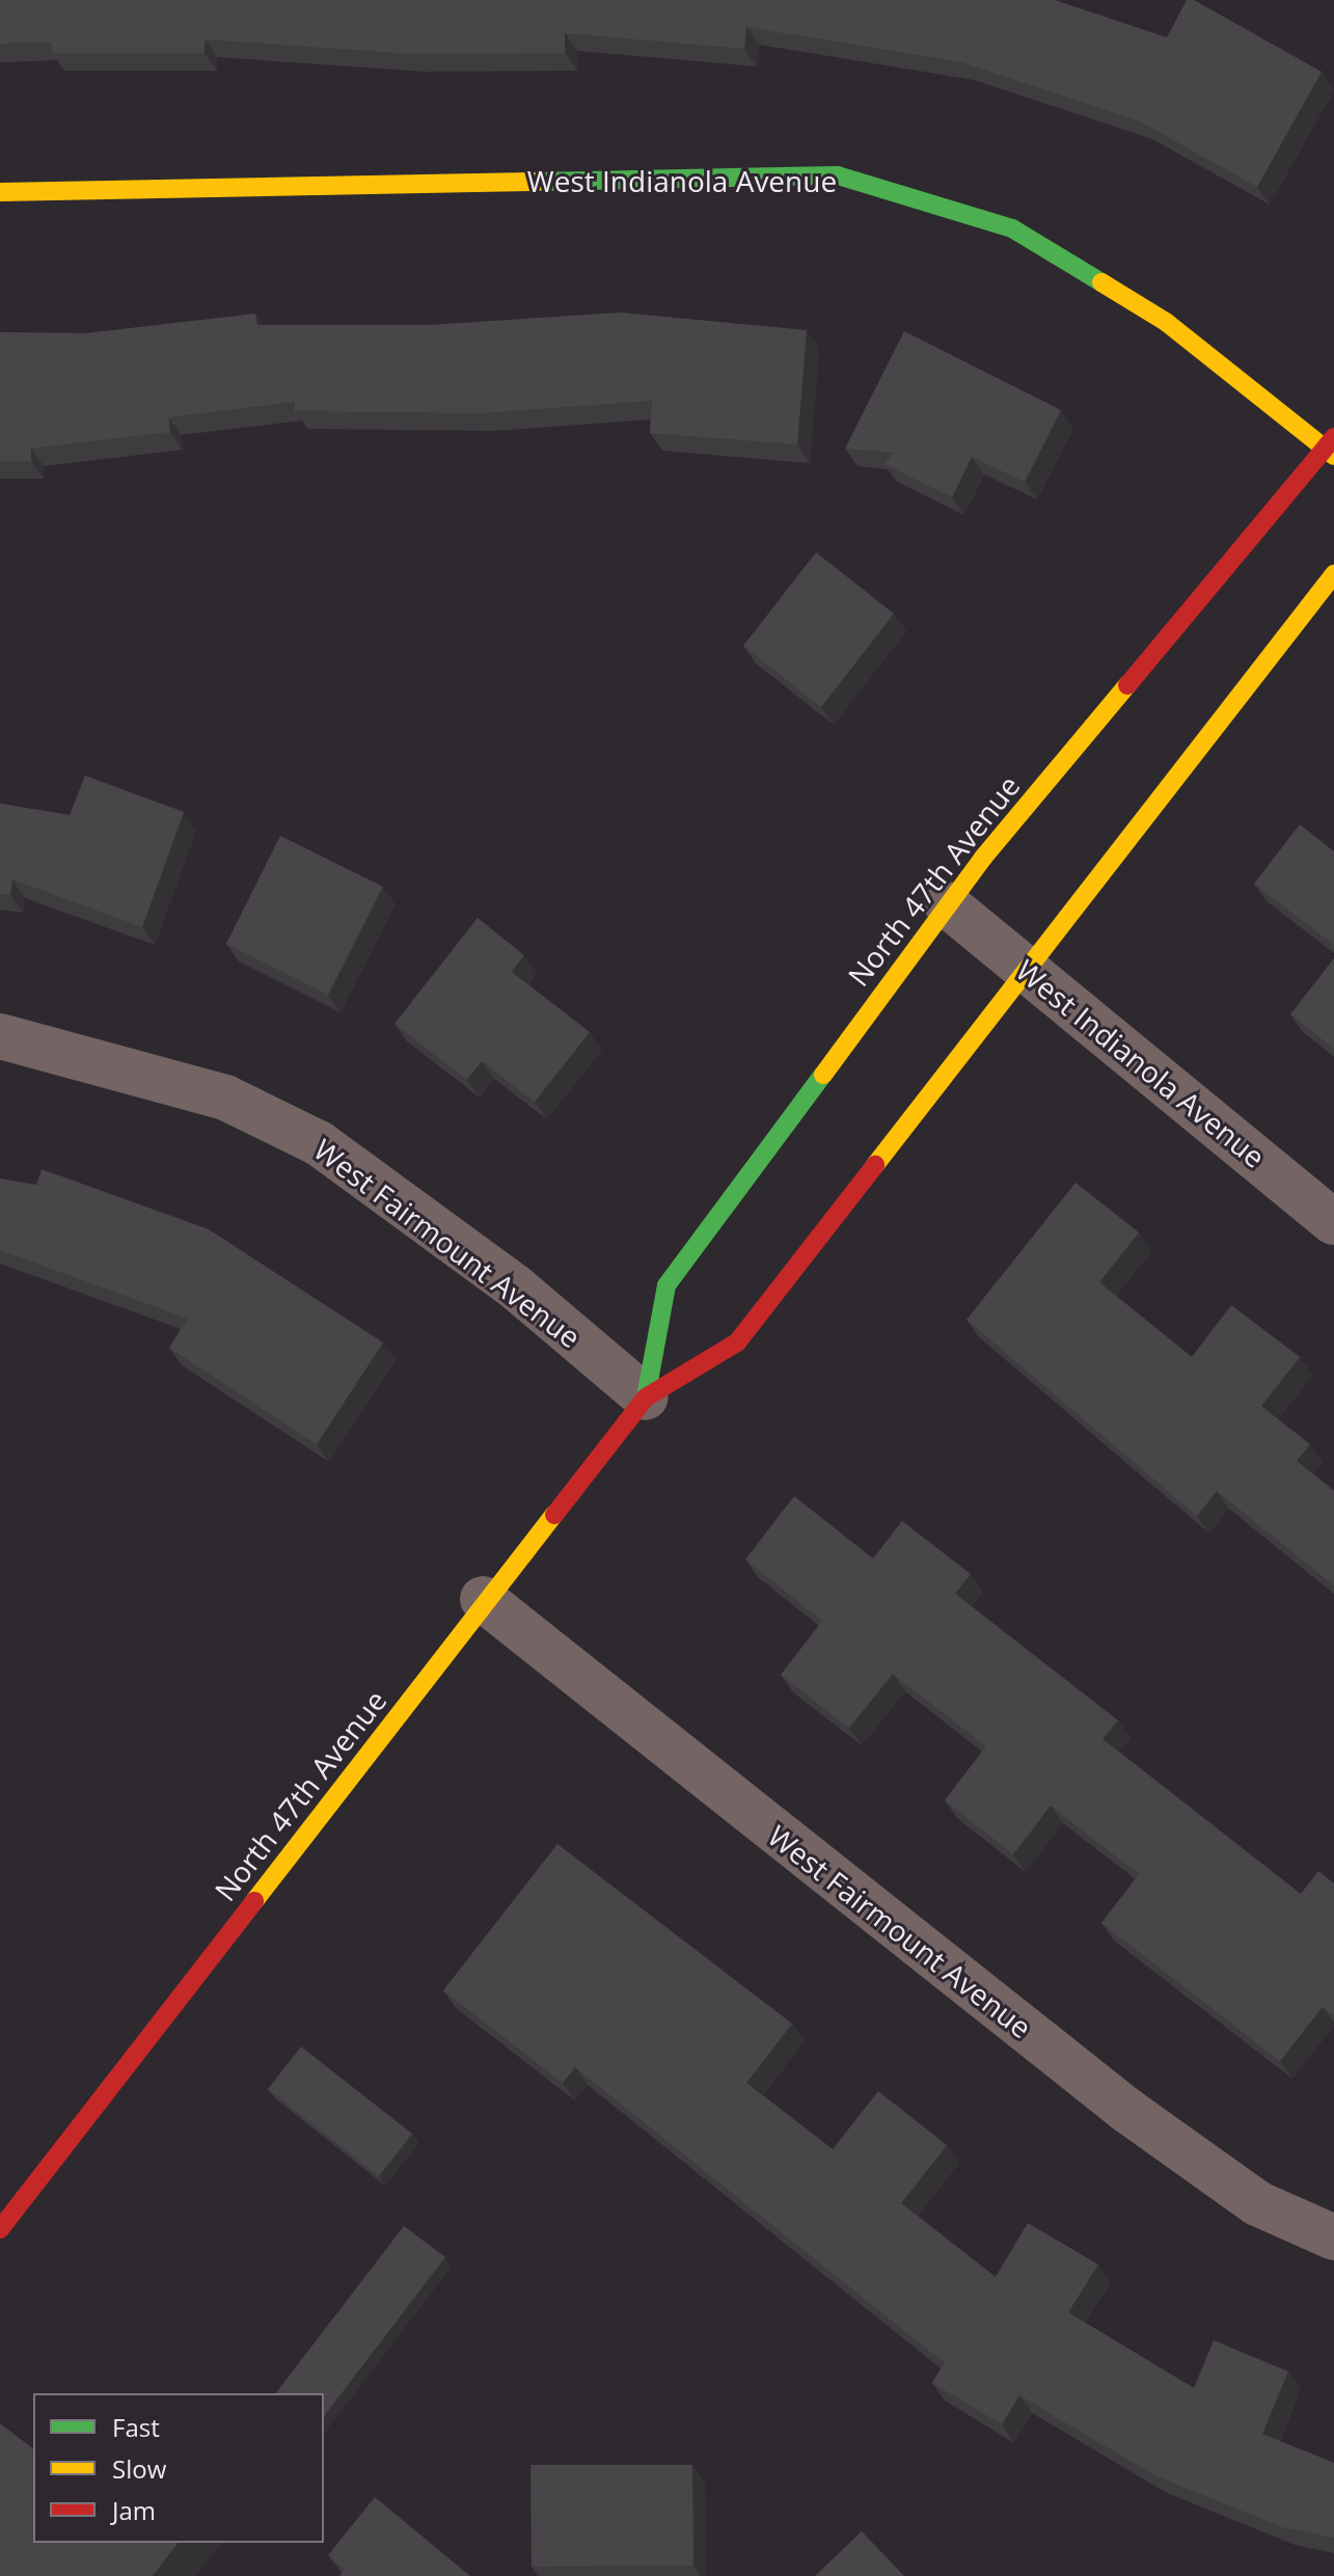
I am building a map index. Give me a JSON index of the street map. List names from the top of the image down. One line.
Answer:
{"streets":{"street":["West Indianola Avenue","North 47th Avenue","West Fairmount Avenue"]},"crossings":[["West Indianola Avenue","North 47th Avenue"],["North 47th Avenue","West Fairmount Avenue"]],"legend":["Fast","Slow","Jam"]}
